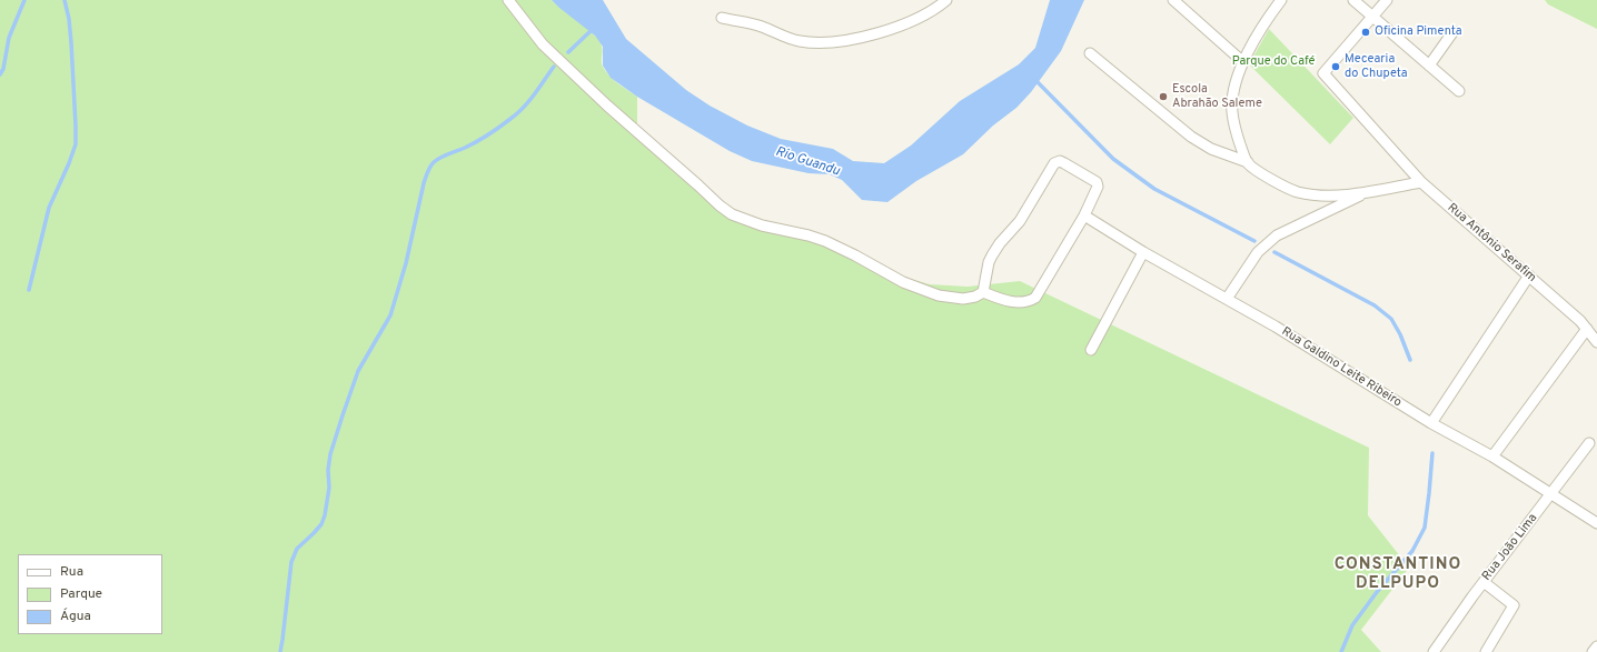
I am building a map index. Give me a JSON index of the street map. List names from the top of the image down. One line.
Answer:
{"streets":{"street":["Rua Antônio Serafim","Rua Galdino Leite Ribeiro","Rua João Lima"]},"crossings":[["Rua Galdino Leite Ribeiro","Rua João Lima"]],"districts":["CONSTANTINO DELPUPO"],"water":["Rio Guandu"],"parks":["Parque do Café"],"places":["Oficina Pimenta","Mecearia do Chupeta","Escola Abrahão Saleme"],"legend":["Rua","Parque","Água"]}
